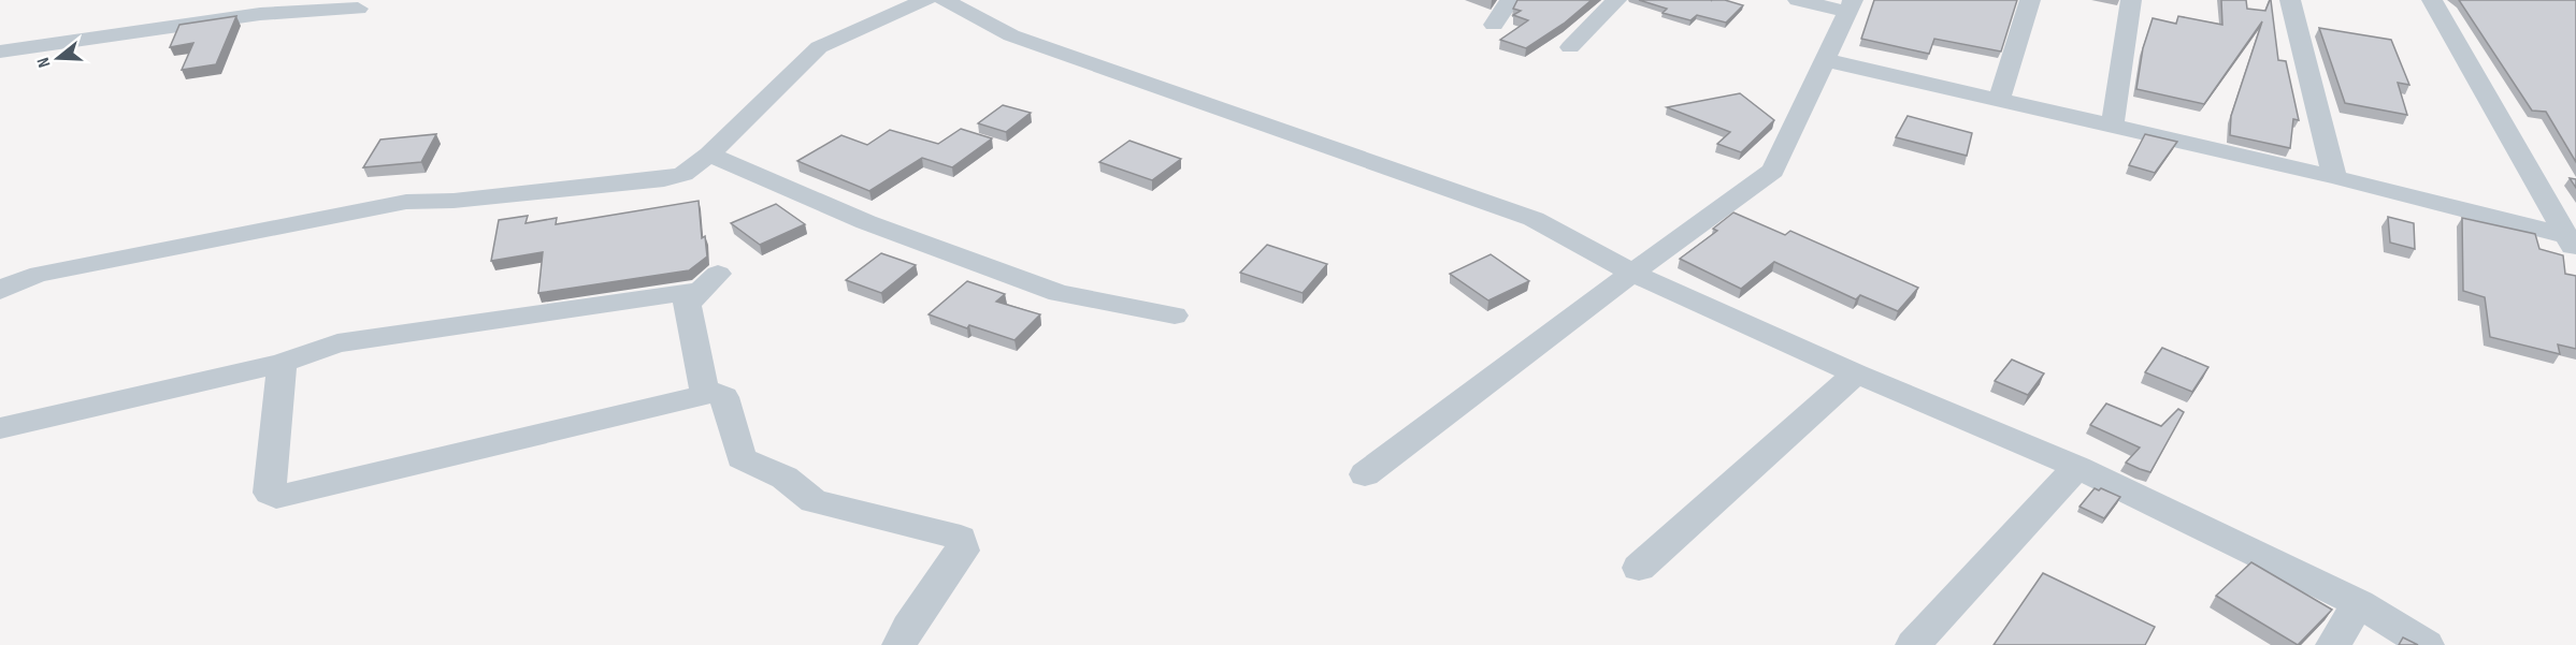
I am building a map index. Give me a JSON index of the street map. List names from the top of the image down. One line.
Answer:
{"north":"left"}
